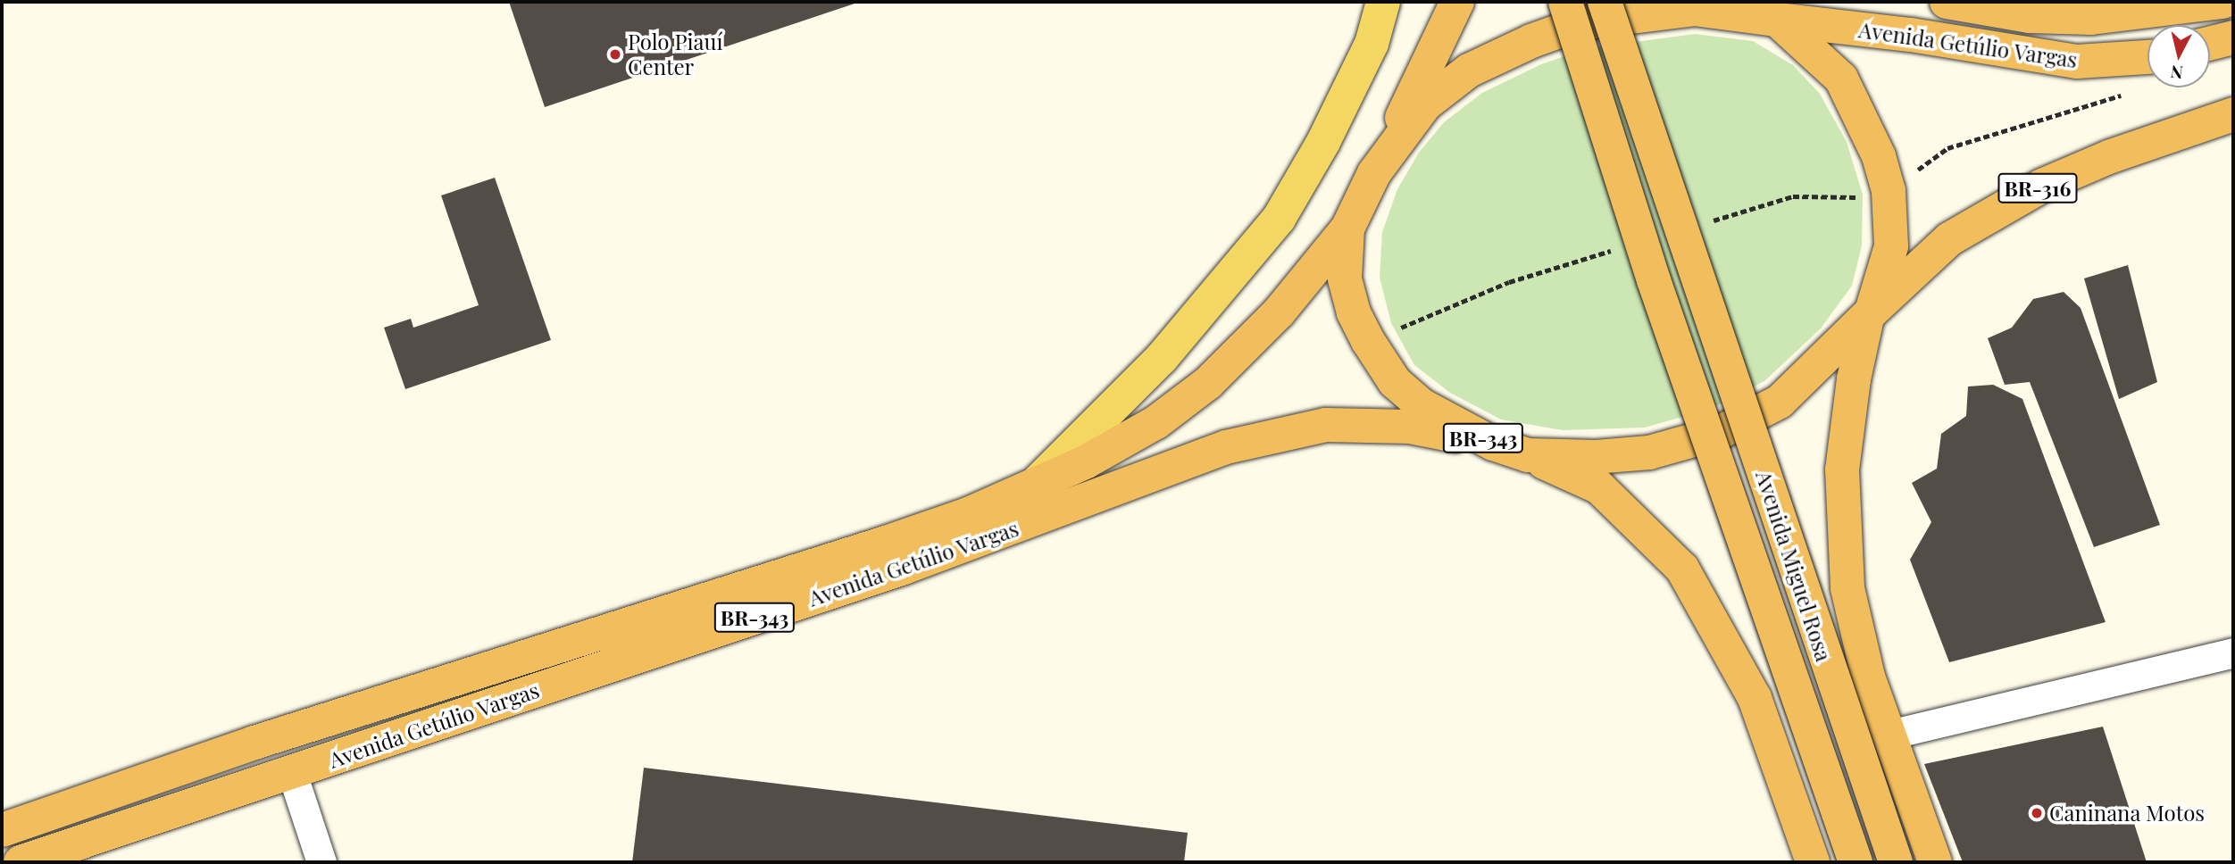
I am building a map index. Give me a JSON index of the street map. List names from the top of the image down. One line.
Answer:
{"streets":{"highway":["Avenida Getúlio Vargas","BR-316","BR-343","Avenida Miguel Rosa"]},"crossings":[["Avenida Getúlio Vargas","BR-343"],["BR-316","BR-343"]],"places":["Polo Piauí Center","Caninana Motos"],"north":"bottom"}
